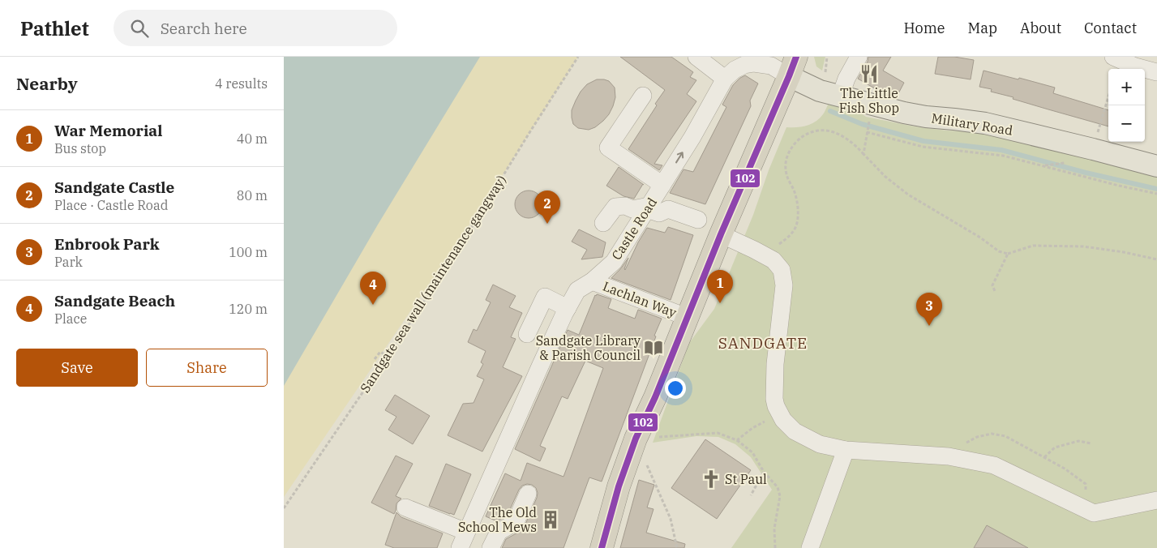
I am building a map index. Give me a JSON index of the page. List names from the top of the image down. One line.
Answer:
{"streets":{"main road":["Military Road"],"street":["Castle Road","Lachlan Way"],"path":["Sandgate sea wall (maintenance gangway)"]},"crossings":[["Military Road","Castle Road"],["Castle Road","Lachlan Way"]],"districts":["SANDGATE"],"places":{"restaurant":["The Little Fish Shop"],"library":["Sandgate Library & Parish Council"],"church":["St Paul"],"building":["The Old School Mews"]},"lines":["transit line 102"],"page":{"header":"Pathlet","search":"Search here","nav":["Home","Map","About","Contact"],"heading":["Nearby","4 results"],"map_buttons":["+","−"],"list":[{"mark":"1","name":"War Memorial","note":"Bus stop","value":"40 m"},{"mark":"2","name":"Sandgate Castle","note":"Place · Castle Road","value":"80 m"},{"mark":"3","name":"Enbrook Park","note":"Park","value":"100 m"},{"mark":"4","name":"Sandgate Beach","note":"Place","value":"120 m"}],"pins":["2","1","4","3"],"buttons":["Save","Share"]}}
